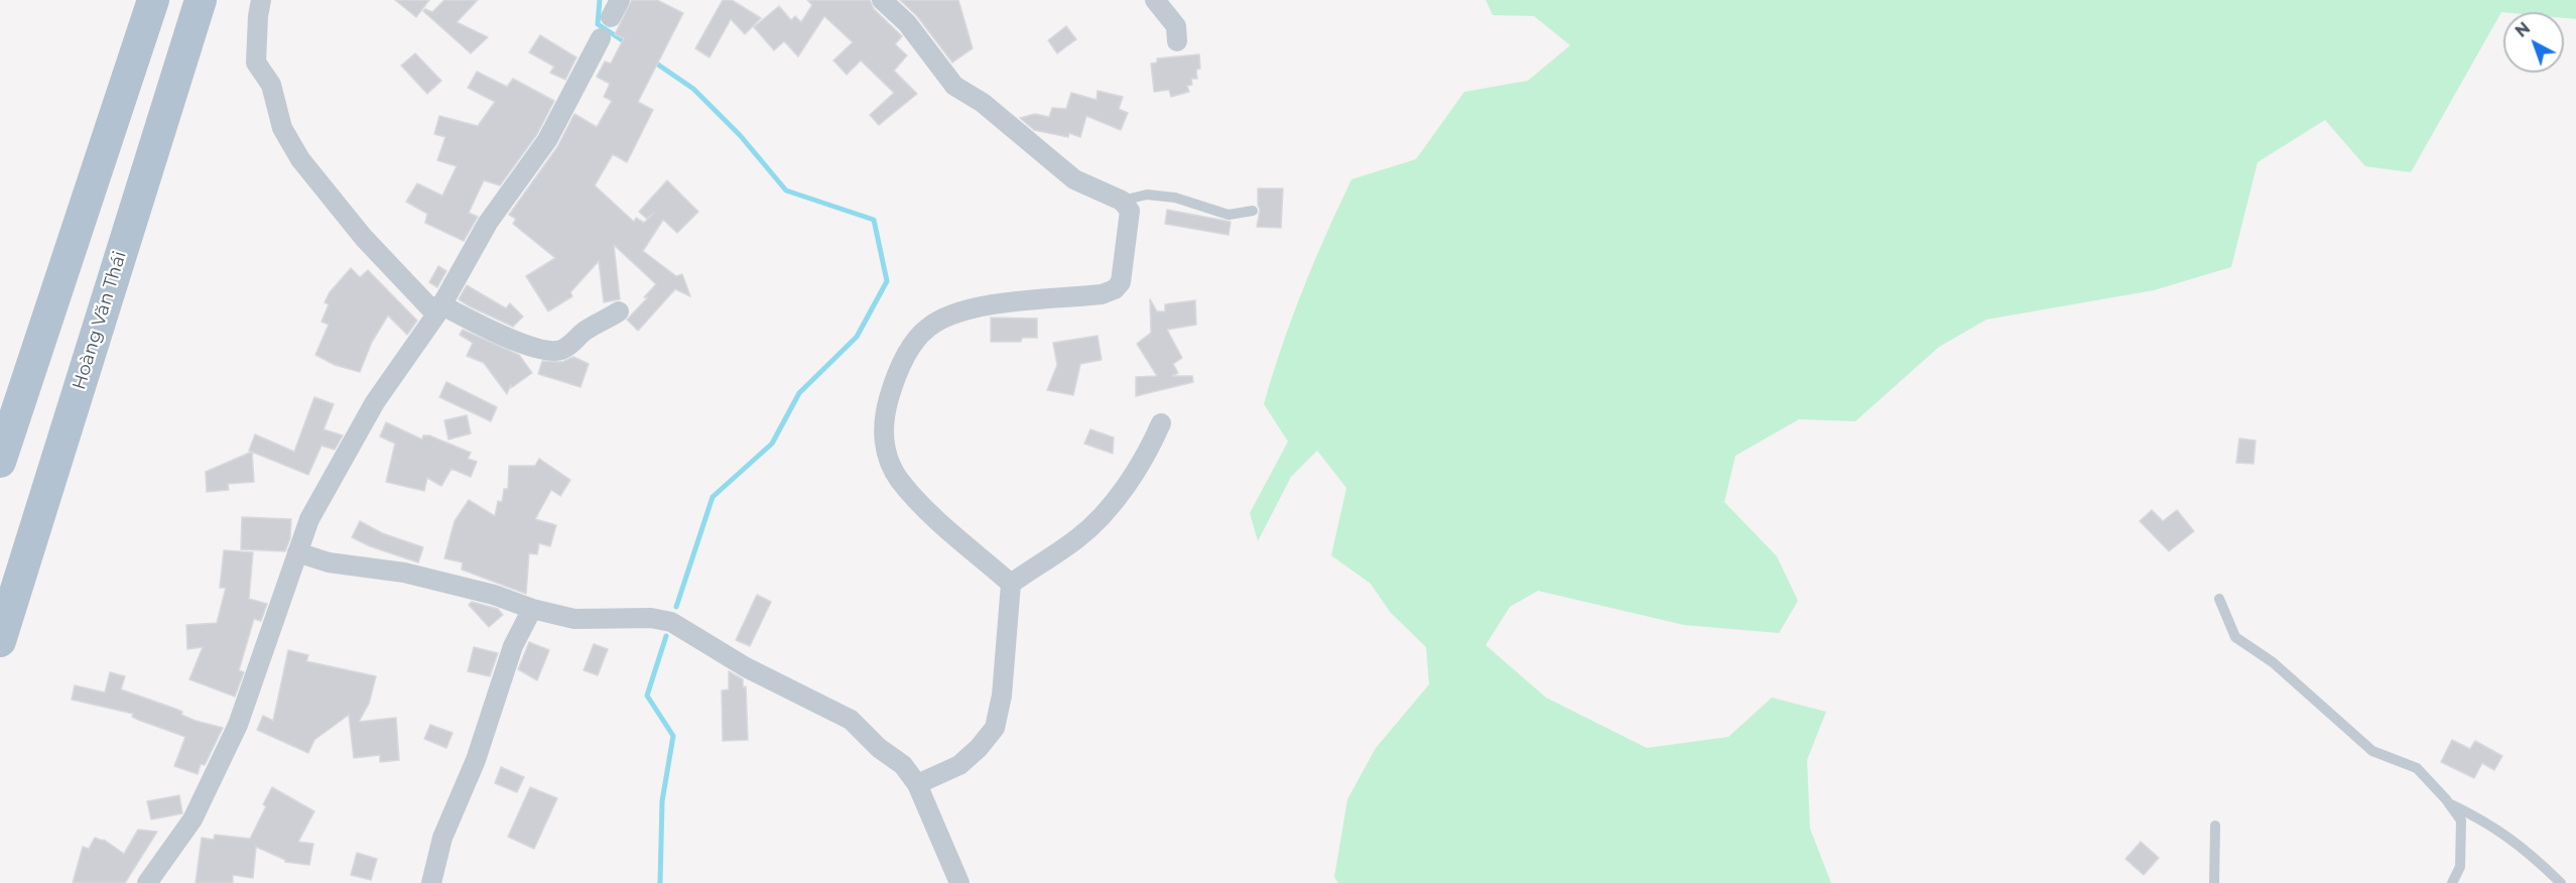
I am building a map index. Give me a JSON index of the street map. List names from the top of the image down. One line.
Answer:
{"streets":{"main road":["Hoàng Văn Thái"]},"north":"top left"}
